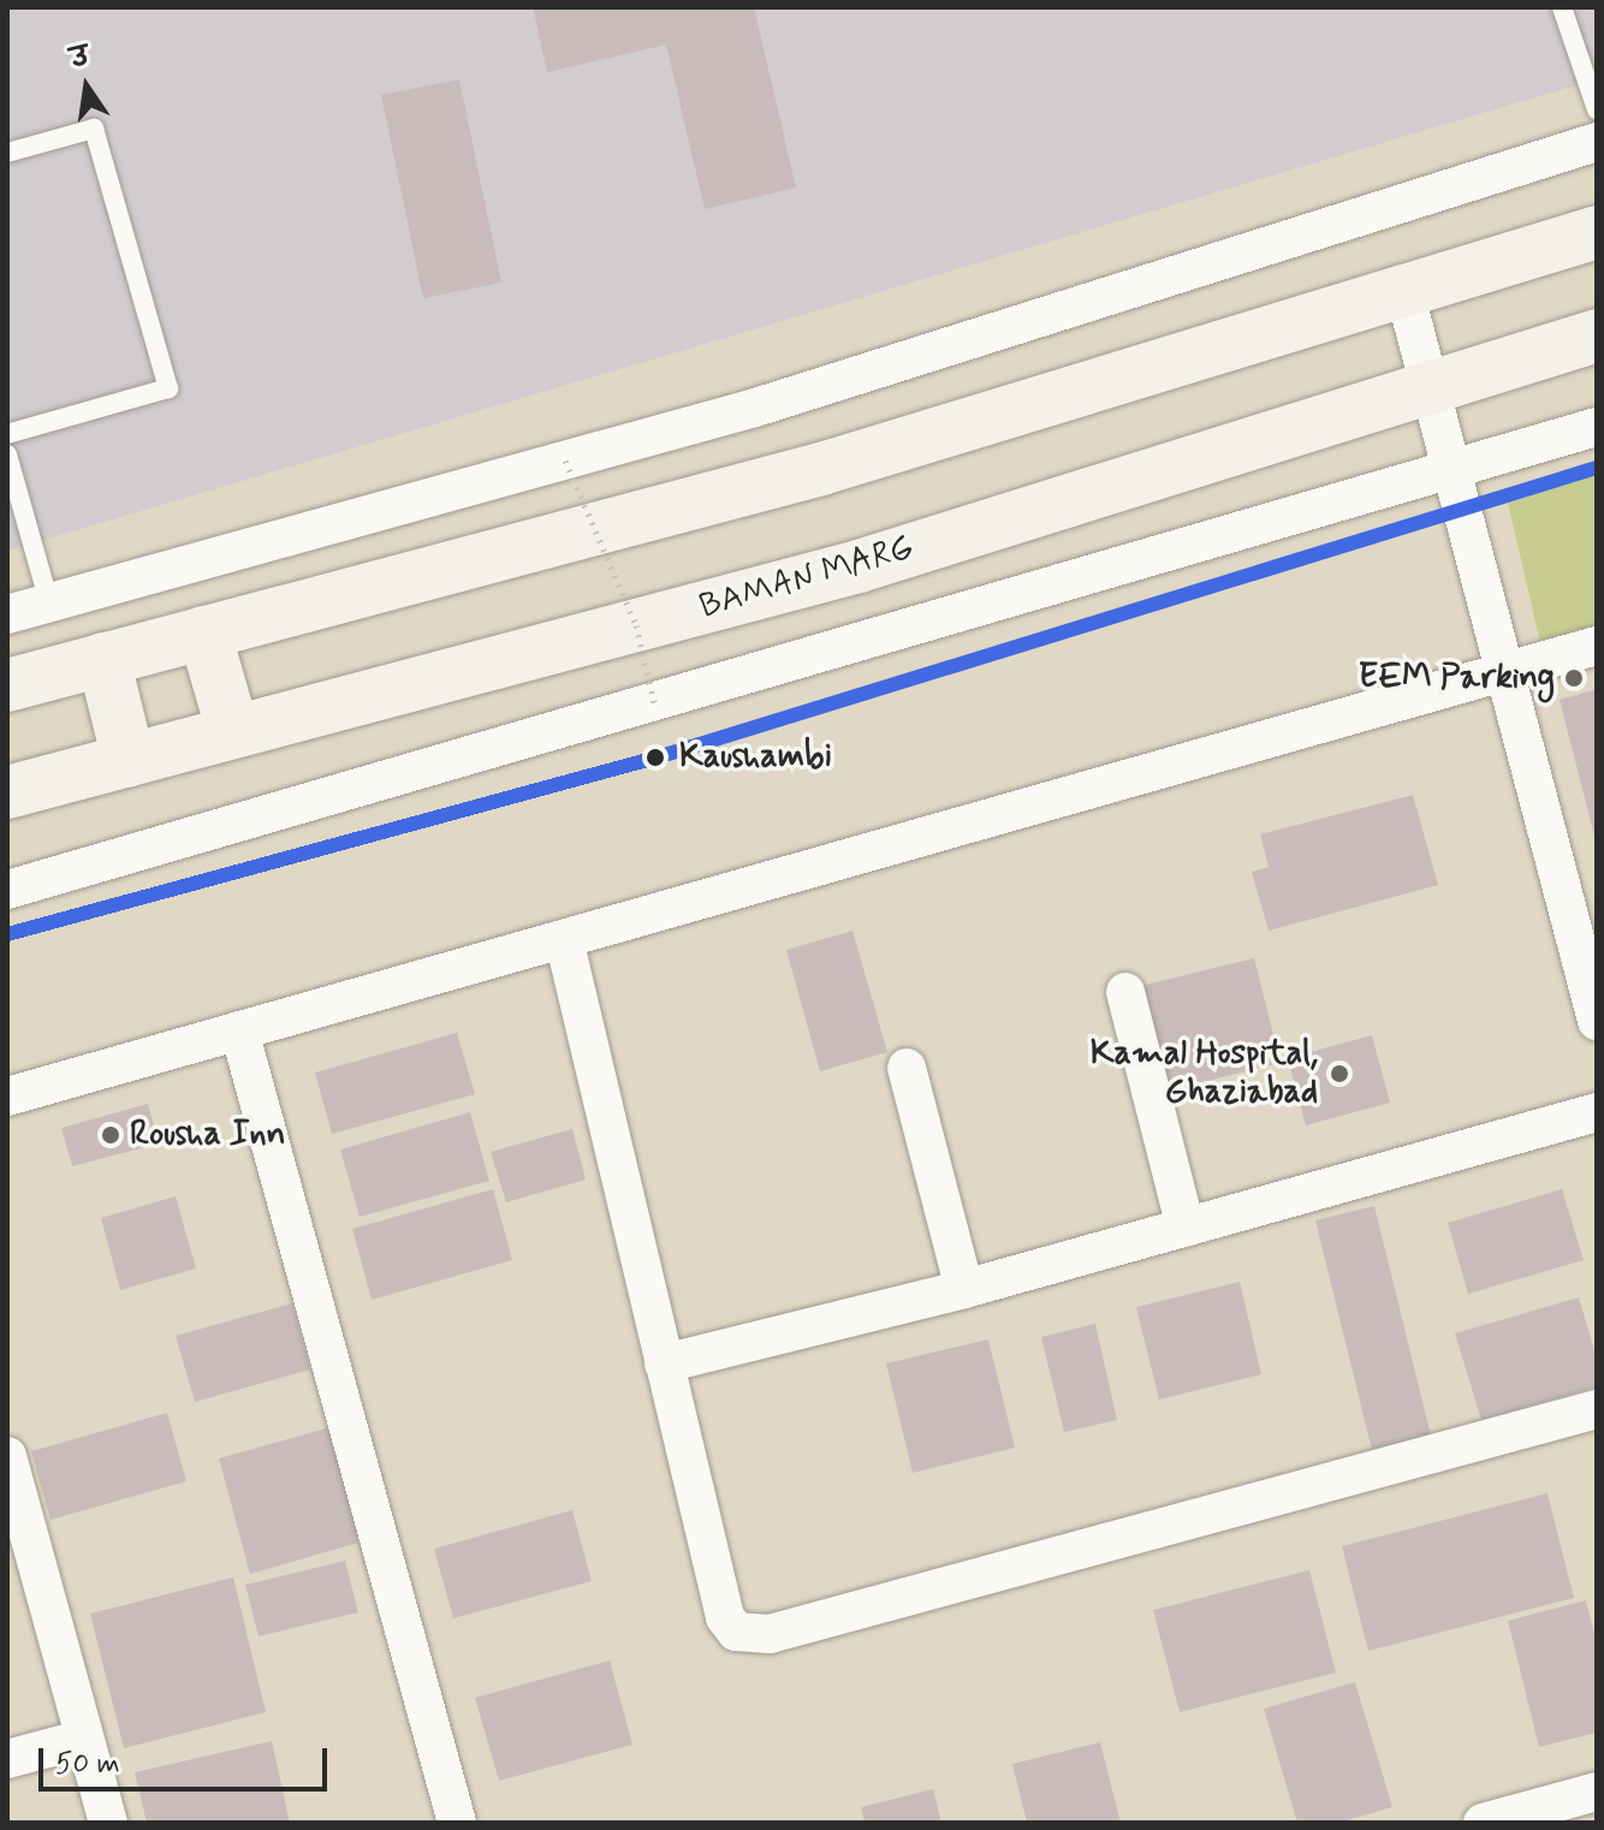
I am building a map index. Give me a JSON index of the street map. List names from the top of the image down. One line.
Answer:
{"streets":{"main road":["BAMAN MARG"]},"places":["EEM Parking","Kaushambi","Kamal Hospital, Ghaziabad","Rousha Inn"],"scale_bar":"50 m","north":"top"}
